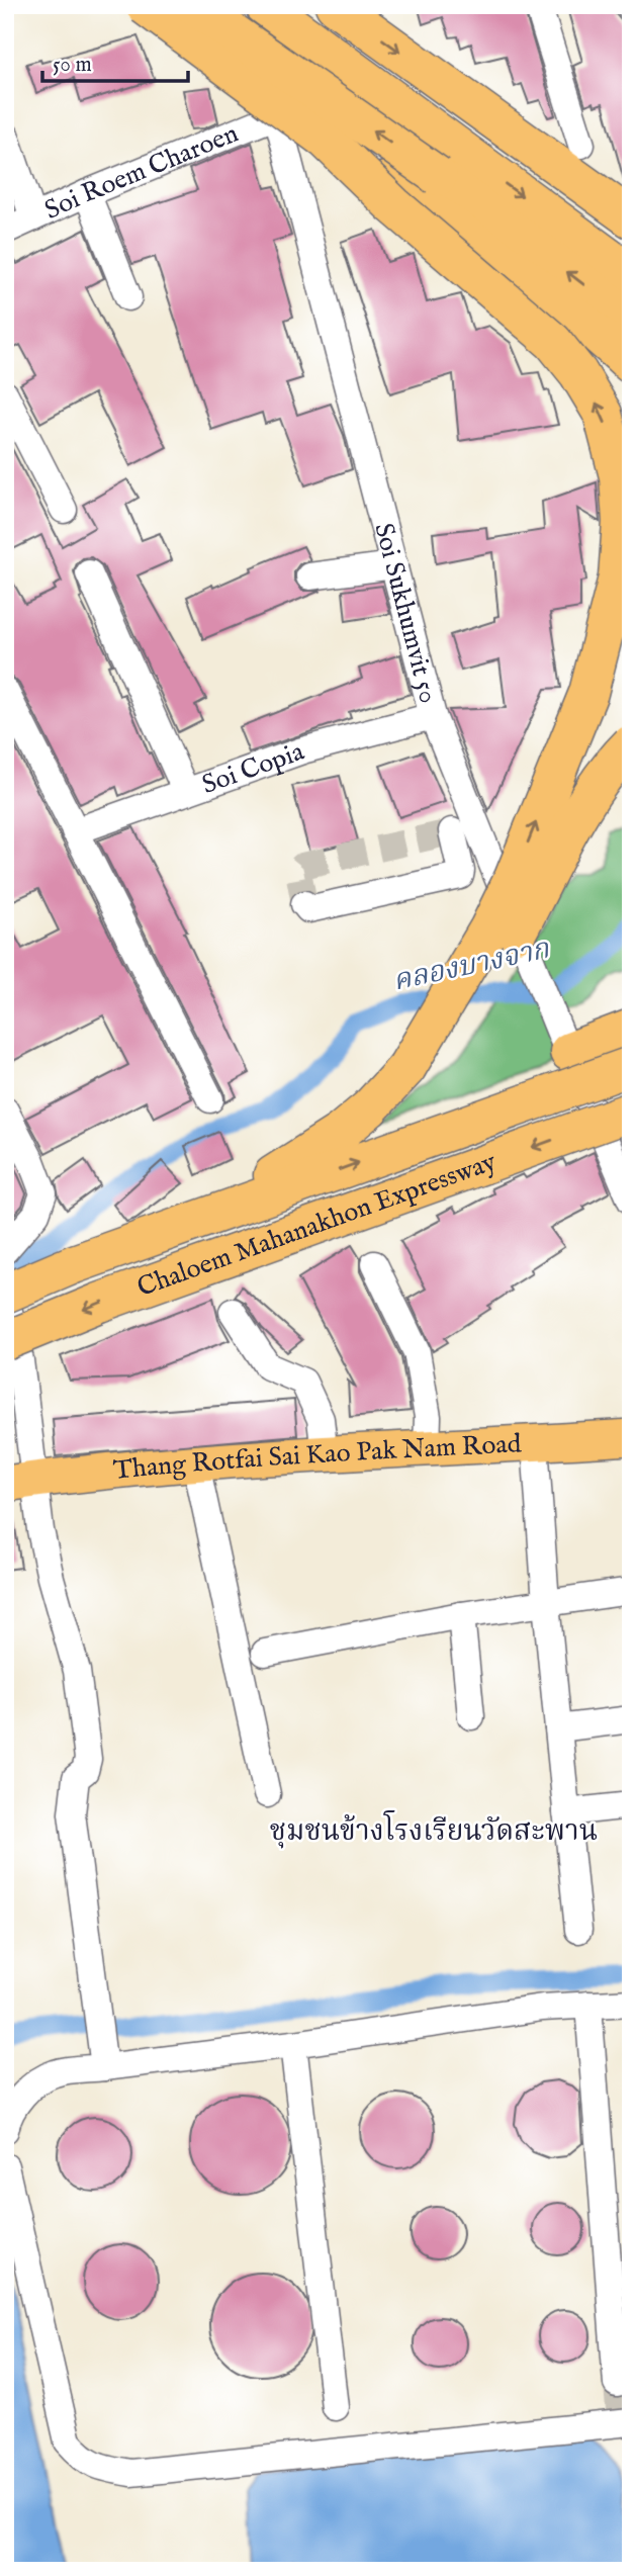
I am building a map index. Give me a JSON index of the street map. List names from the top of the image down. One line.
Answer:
{"streets":{"highway":["Chaloem Mahanakhon Expressway"],"main road":["Thang Rotfai Sai Kao Pak Nam Road"],"street":["Soi Roem Charoen","Soi Sukhumvit 50","Soi Copia"]},"crossings":[["Soi Roem Charoen","Soi Sukhumvit 50"],["Soi Sukhumvit 50","Soi Copia"]],"districts":["ชุมชนข้างโรงเรียนวัดสะพาน"],"water":["คลองบางจาก"],"scale_bar":"50 m"}
